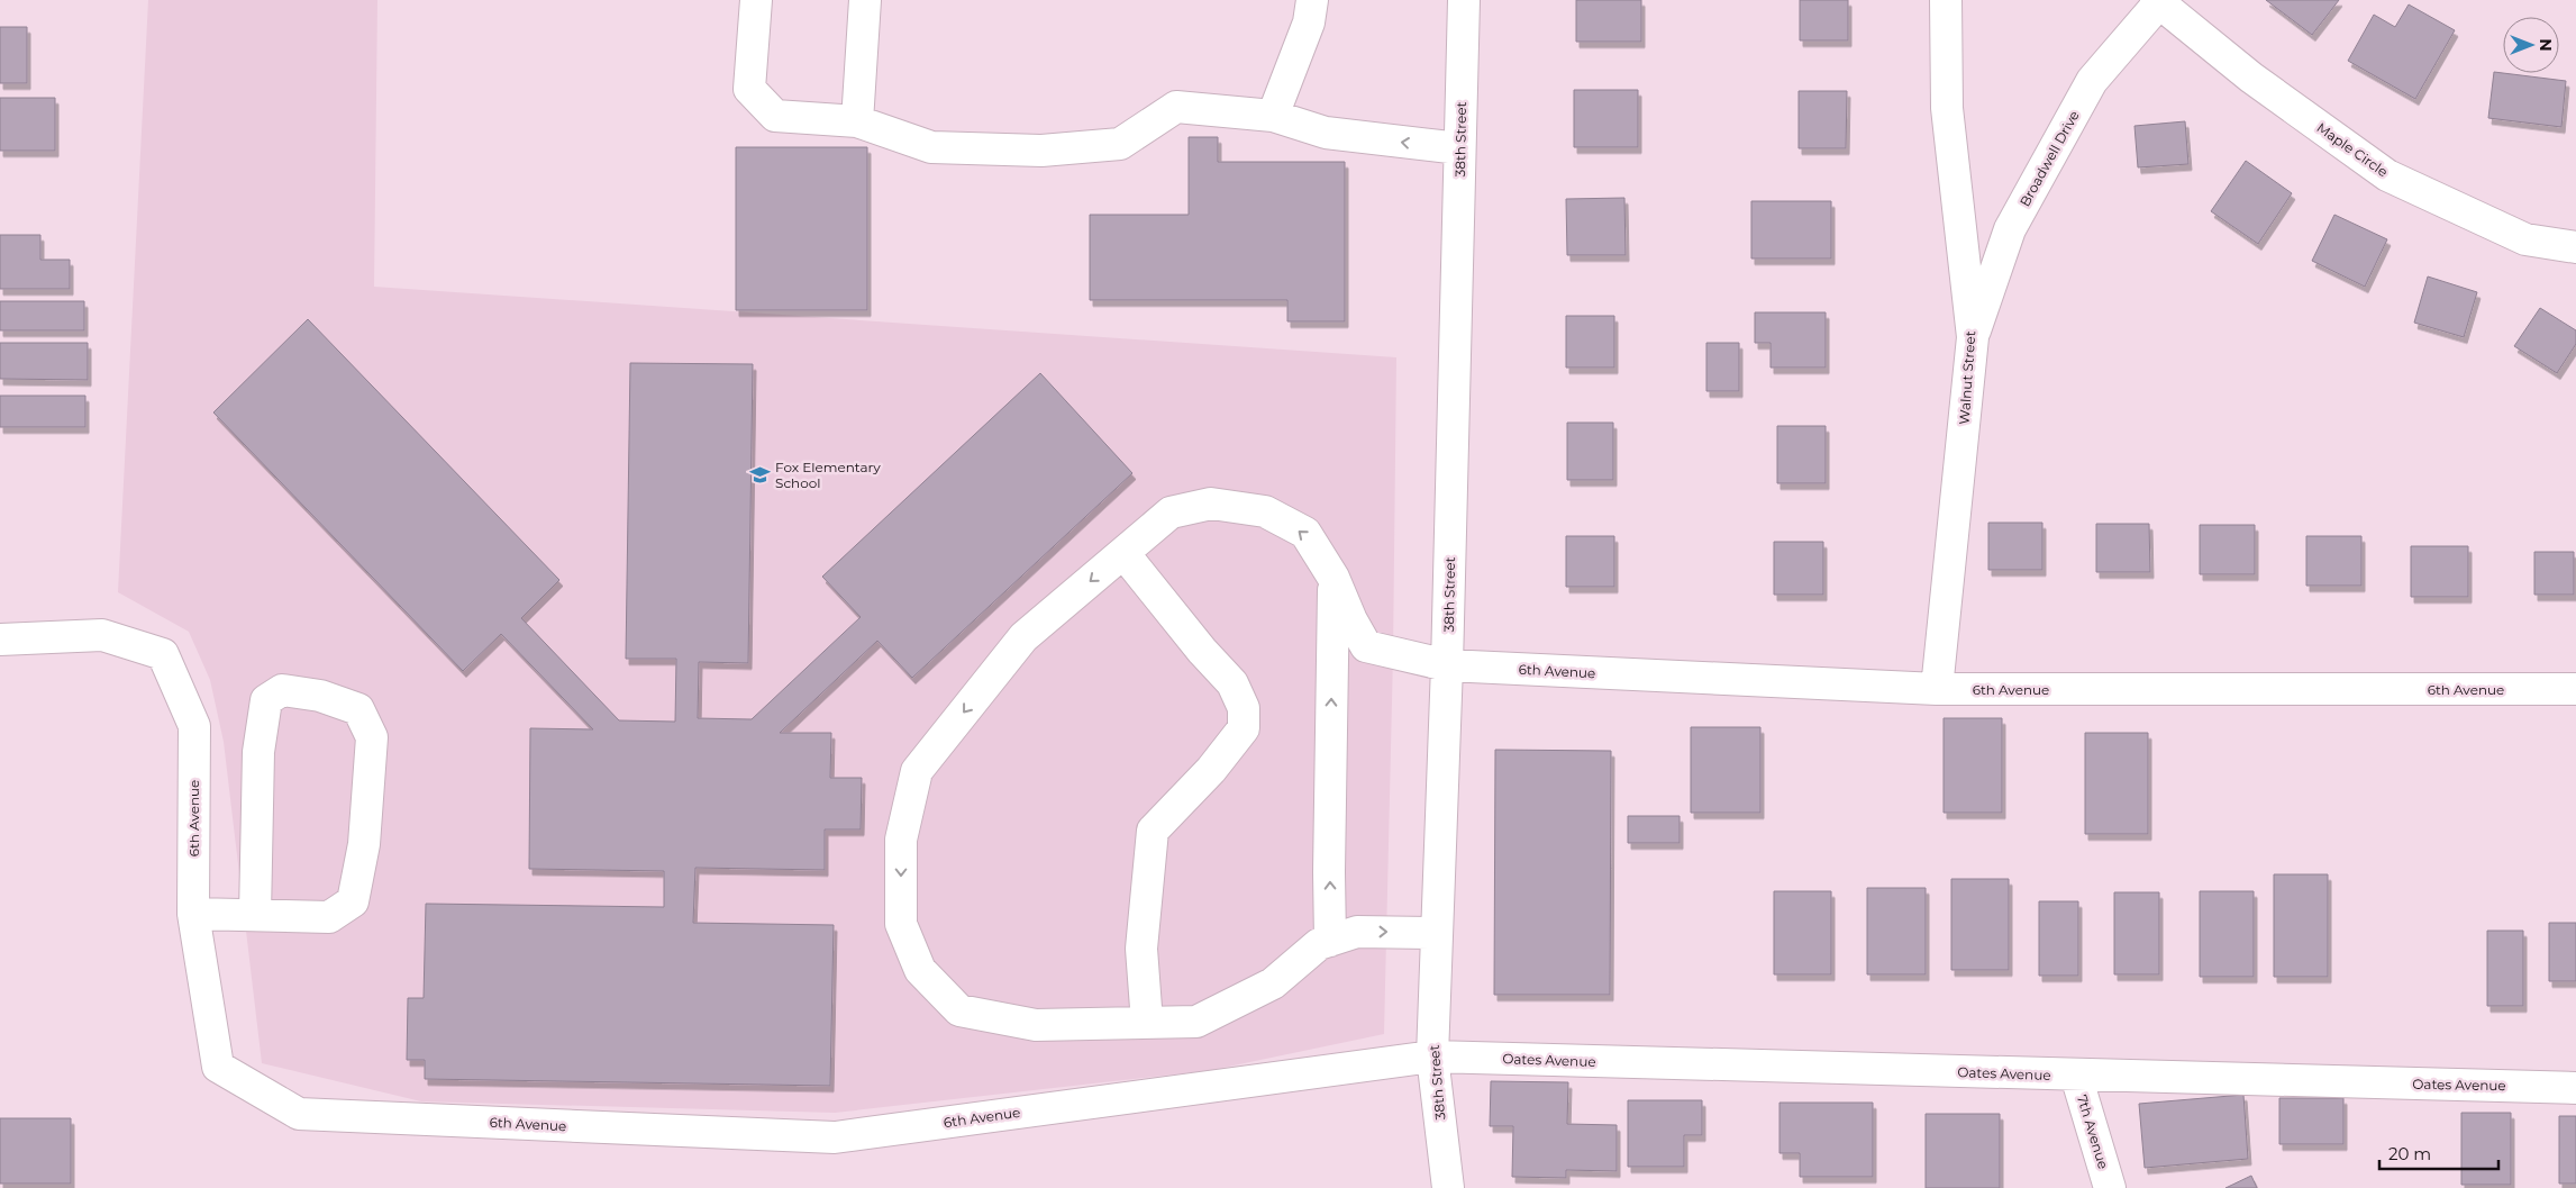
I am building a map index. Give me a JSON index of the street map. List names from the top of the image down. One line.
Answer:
{"streets":{"street":["38th Street","Maple Circle","Broadwell Drive","Walnut Street","6th Avenue","Oates Avenue","7th Avenue"]},"crossings":[["38th Street","6th Avenue"],["38th Street","Oates Avenue"],["Maple Circle","Broadwell Drive"],["Broadwell Drive","Walnut Street"],["Walnut Street","6th Avenue"],["6th Avenue","Oates Avenue"],["Oates Avenue","7th Avenue"]],"places":{"school or university":["Fox Elementary School"]},"scale_bar":"20 m","north":"right"}
